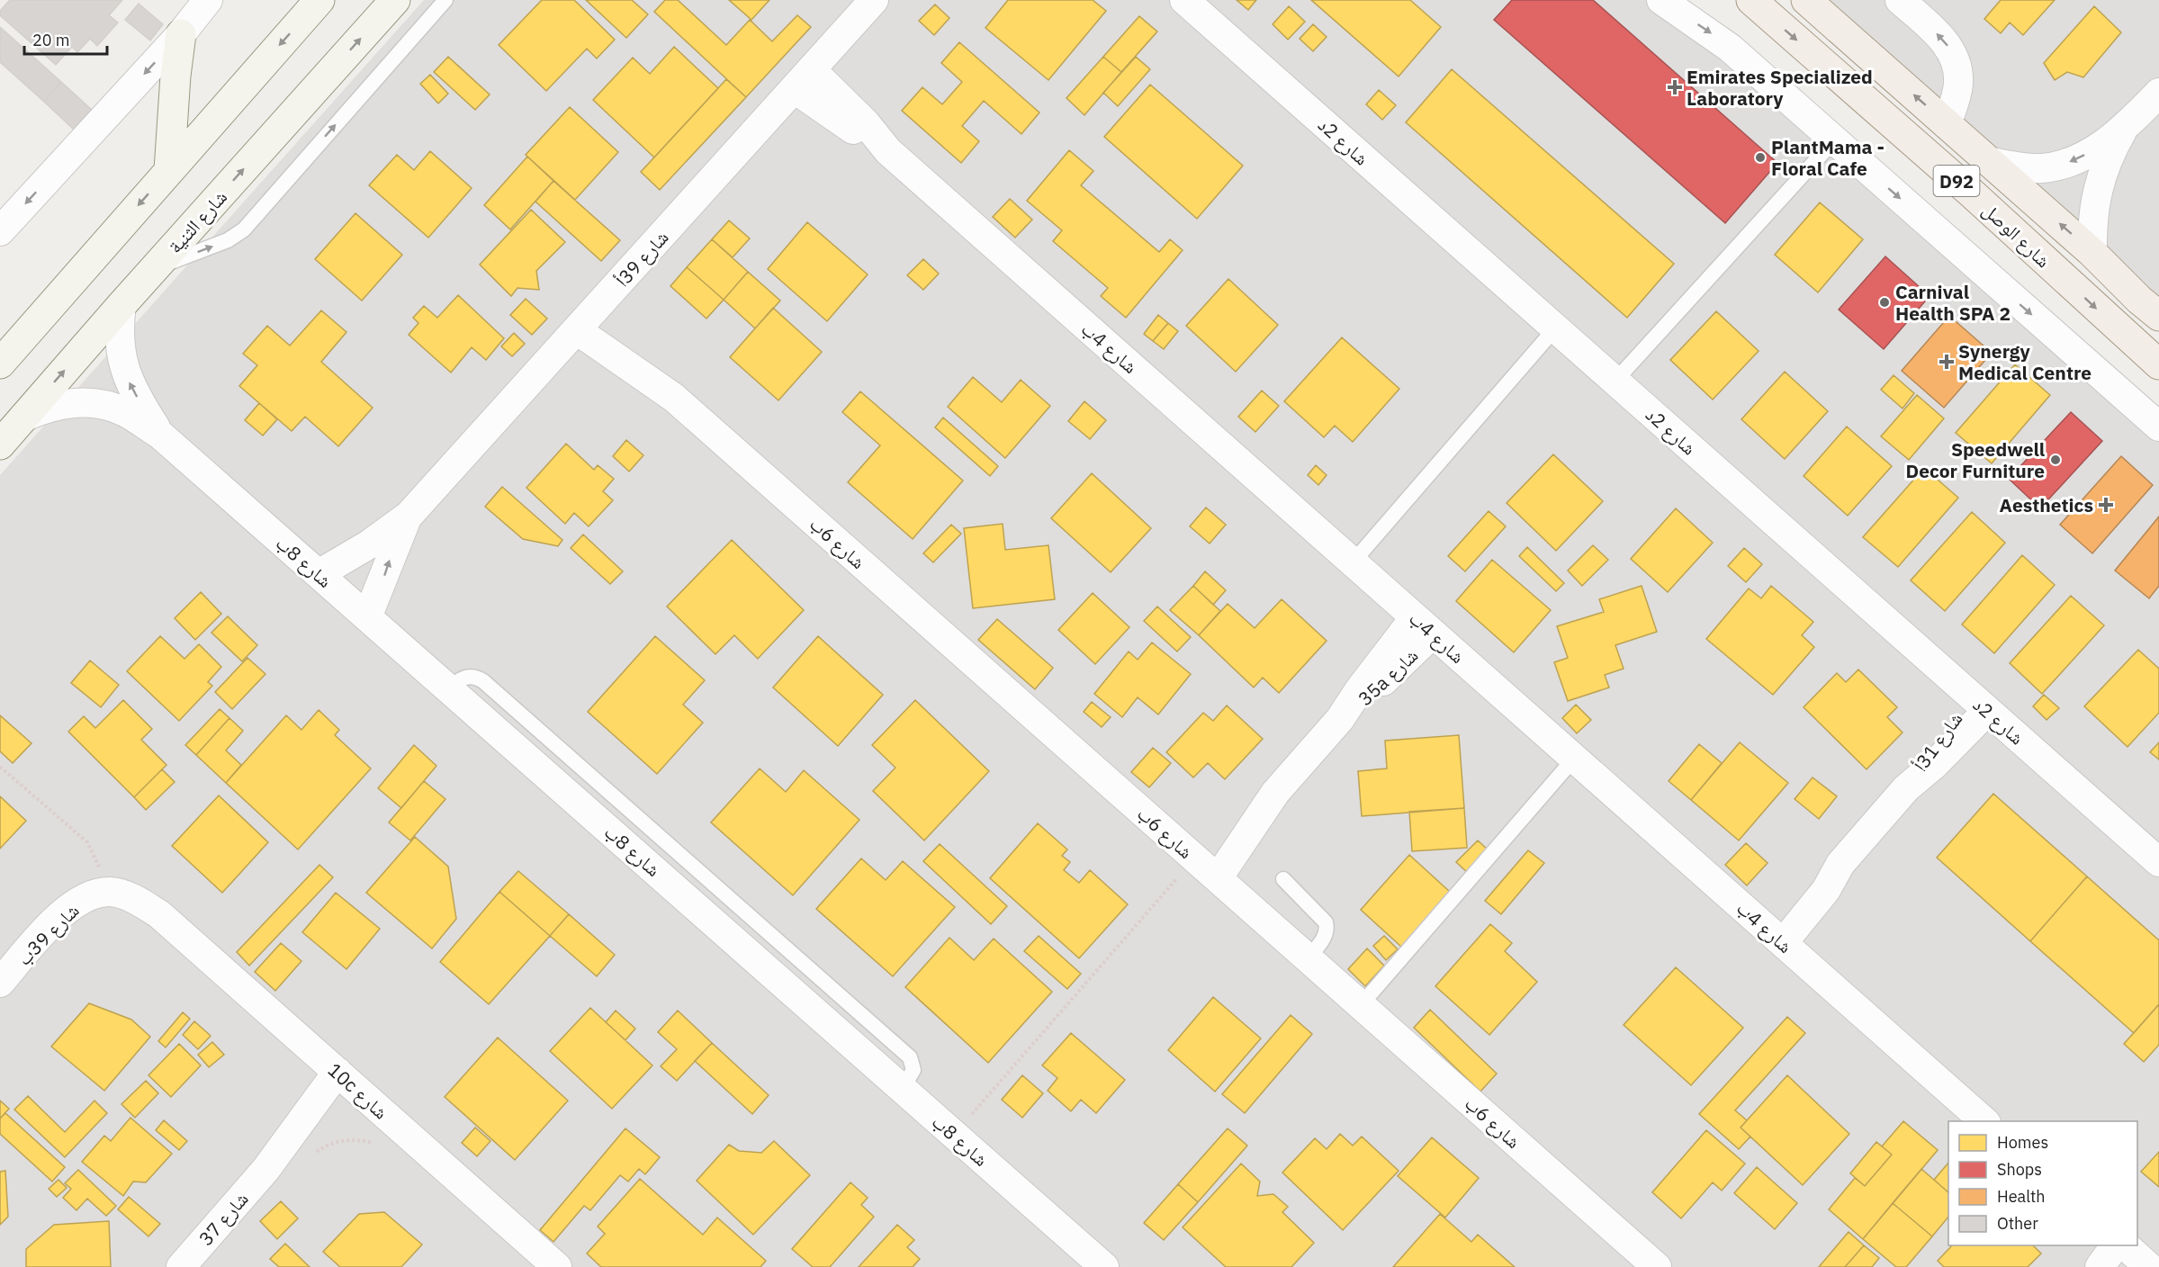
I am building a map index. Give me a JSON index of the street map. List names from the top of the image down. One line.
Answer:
{"streets":{"main road":["D92","شارع الثنية","شارع الوصل"],"street":["شارع 2د","شارع 39أ","شارع 4ب","شارع 6ب","شارع 8ب","35a شارع","شارع 31أ","شارع 39ب","10c شارع","شارع 37"]},"crossings":[["شارع 2د","شارع 31أ"],["شارع الثنية","شارع 8ب"],["شارع 39أ","شارع 4ب"],["شارع 39أ","شارع 6ب"],["شارع 39أ","شارع 8ب"],["شارع 4ب","35a شارع"],["شارع 4ب","شارع 31أ"],["شارع 6ب","35a شارع"],["شارع 39ب","10c شارع"],["10c شارع","شارع 37"]],"places":{"health":["Emirates Specialized Laboratory","Synergy Medical Centre","Aesthetics"],"other":["PlantMama - Floral Cafe","Carnival Health SPA 2","Speedwell Decor Furniture"]},"legend":["Homes","Shops","Health","Other"],"scale_bar":"20 m"}
